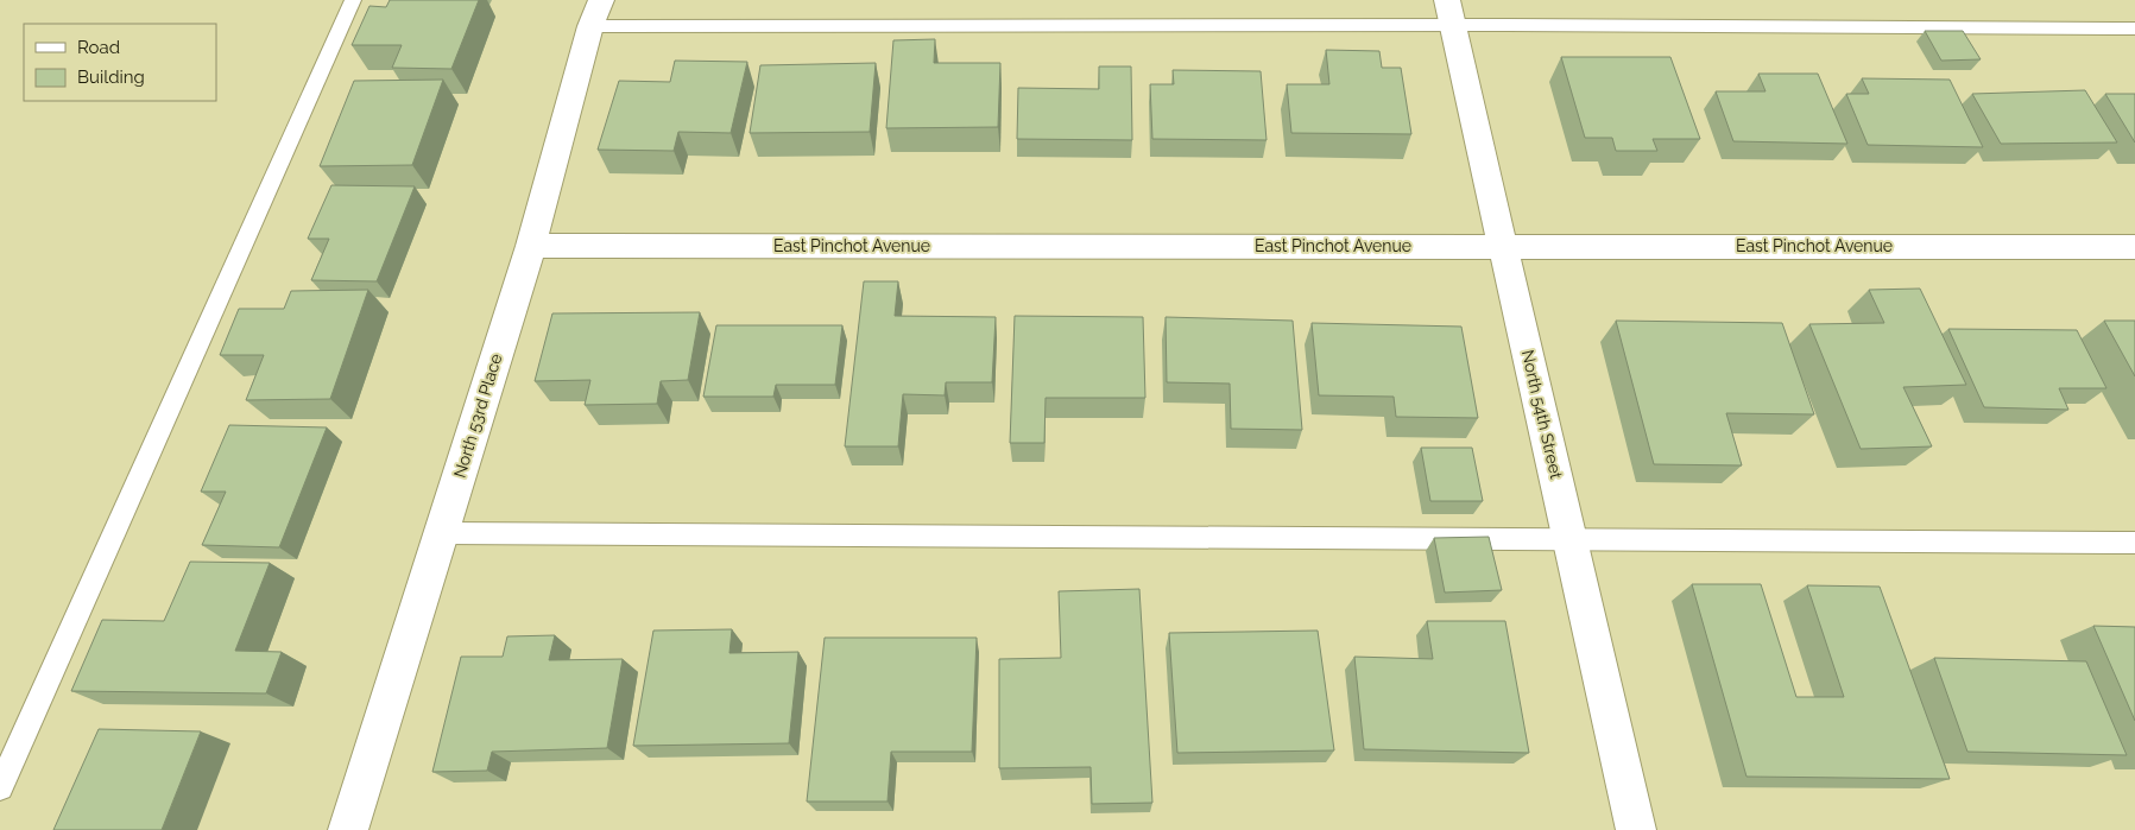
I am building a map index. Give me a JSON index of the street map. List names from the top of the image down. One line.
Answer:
{"streets":{"street":["East Pinchot Avenue","North 54th Street","North 53rd Place"]},"crossings":[["East Pinchot Avenue","North 54th Street"],["East Pinchot Avenue","North 53rd Place"]],"legend":["Road","Building"]}
